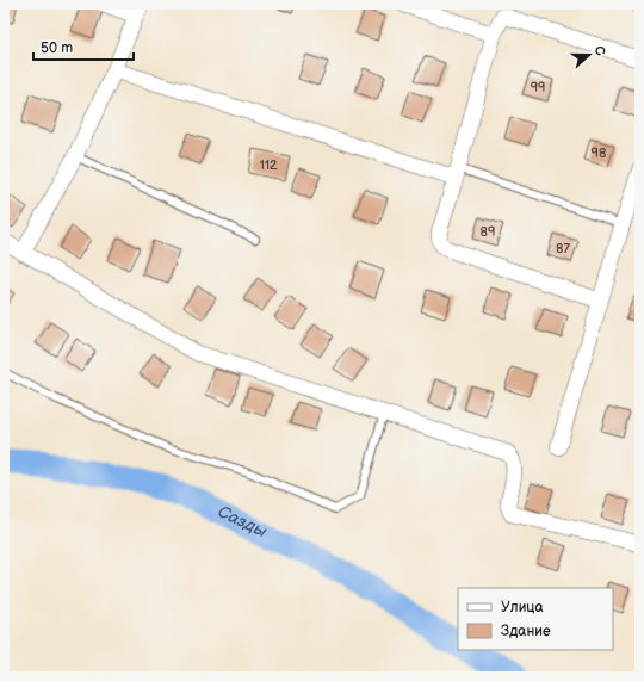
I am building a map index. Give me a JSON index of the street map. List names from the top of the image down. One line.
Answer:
{"water":["Сазды"],"house_numbers":["99","98","112","89","87"],"legend":["Улица","Здание"],"scale_bar":"50 m","north":"right"}
